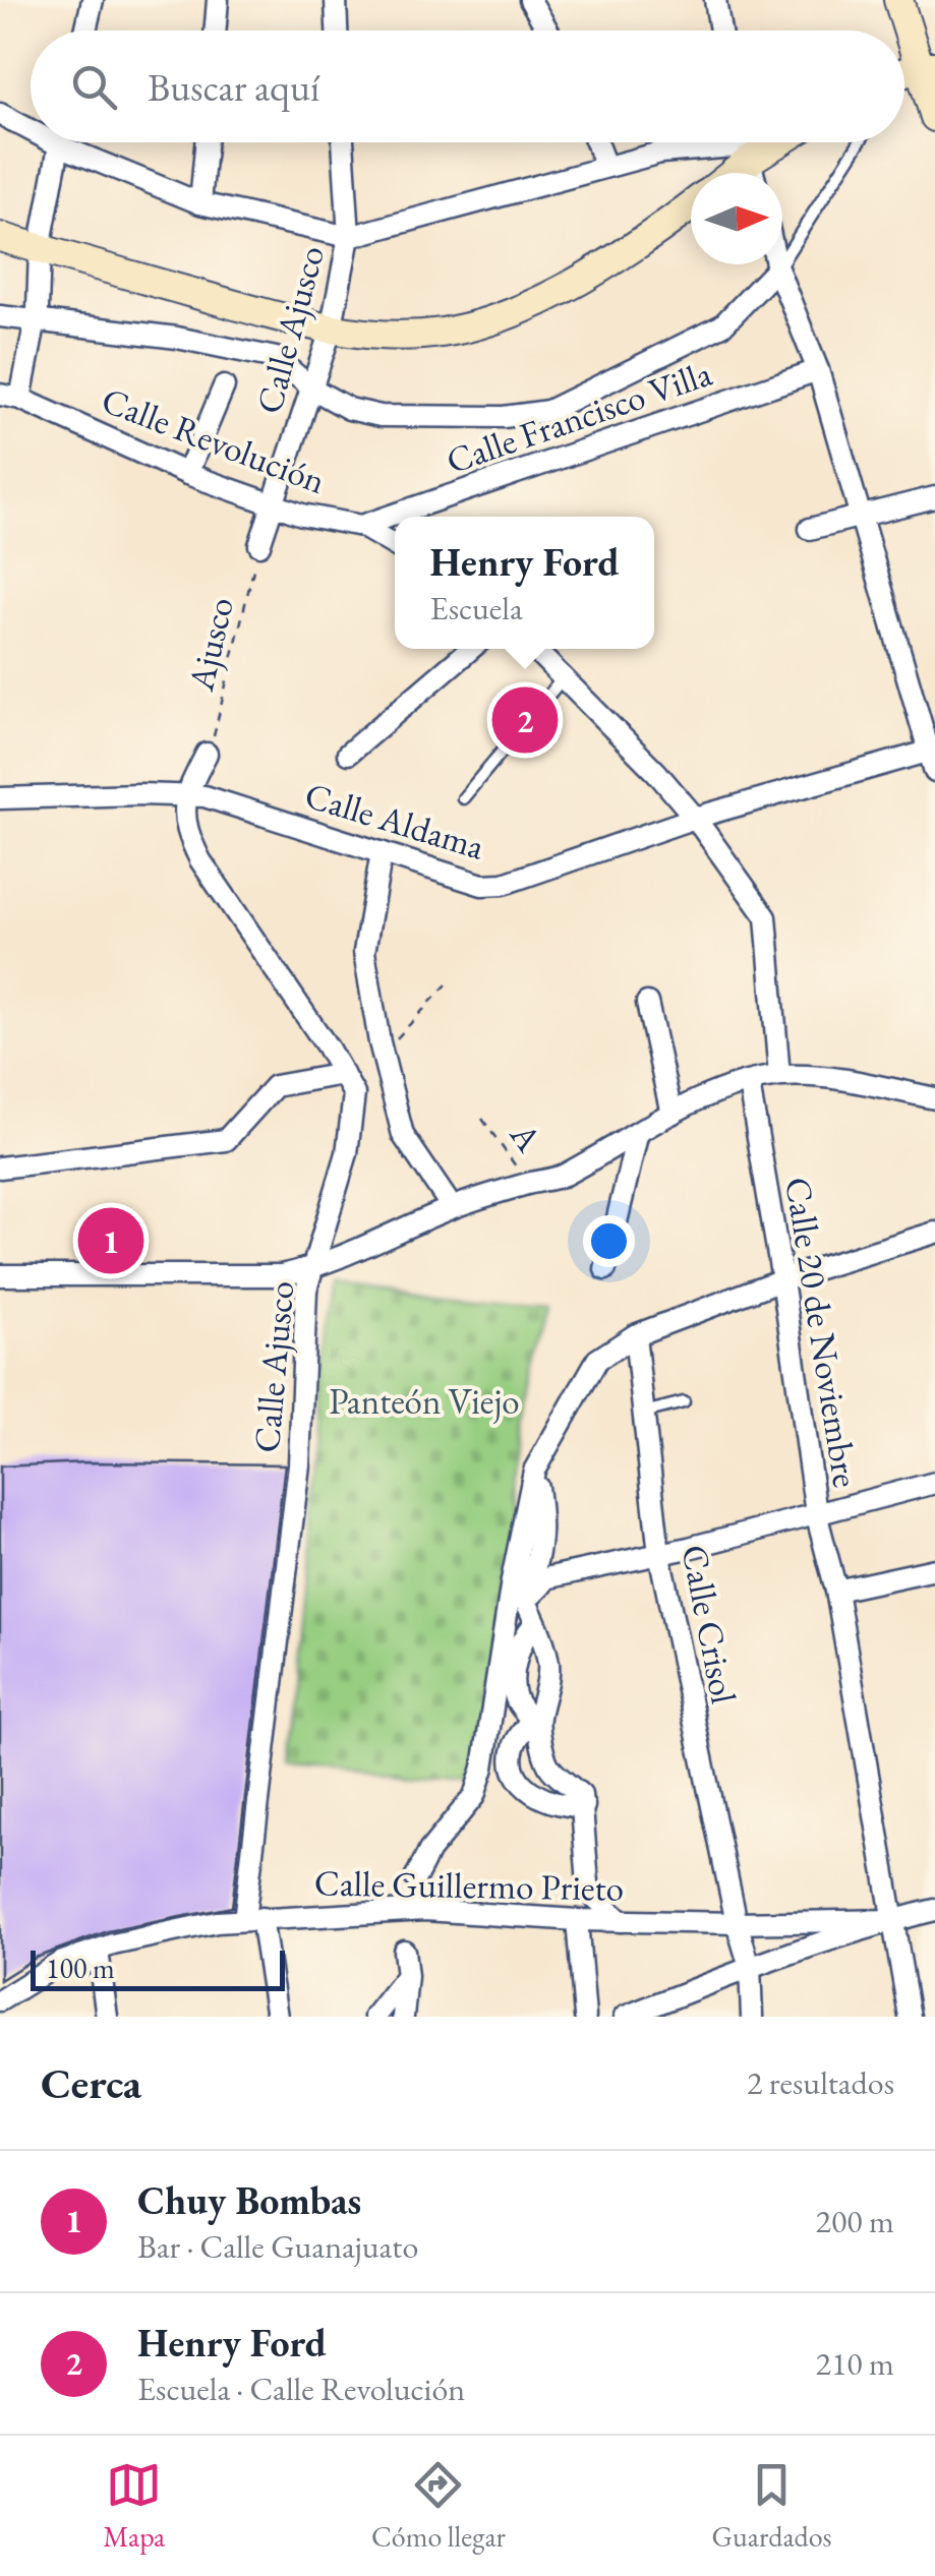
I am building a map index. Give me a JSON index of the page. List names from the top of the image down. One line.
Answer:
{"streets":{"street":["Calle Ajusco","Calle Francisco Villa","Calle Revolución","Calle Aldama","Calle 20 de Noviembre","Calle Crisol","Calle Guillermo Prieto"],"path":["Ajusco","A"]},"crossings":[["Calle Ajusco","Calle Revolución"],["Calle Ajusco","Ajusco"],["Calle Ajusco","Calle Aldama"],["Calle Ajusco","Calle Guillermo Prieto"],["Calle Francisco Villa","Calle Revolución"],["Calle 20 de Noviembre","Calle Guillermo Prieto"],["Calle Crisol","Calle Guillermo Prieto"]],"parks":["Panteón Viejo"],"scale_bar":"100 m","north":"right","page":{"search":"Buscar aquí","popup":["Henry Ford","Escuela"],"pins":["2","1"],"scale":"100 m","heading":["Cerca","2 resultados"],"list":[{"mark":"1","name":"Chuy Bombas","note":"Bar · Calle Guanajuato","value":"200 m"},{"mark":"2","name":"Henry Ford","note":"Escuela · Calle Revolución","value":"210 m"}],"nav":["Mapa","Cómo llegar","Guardados"]}}
